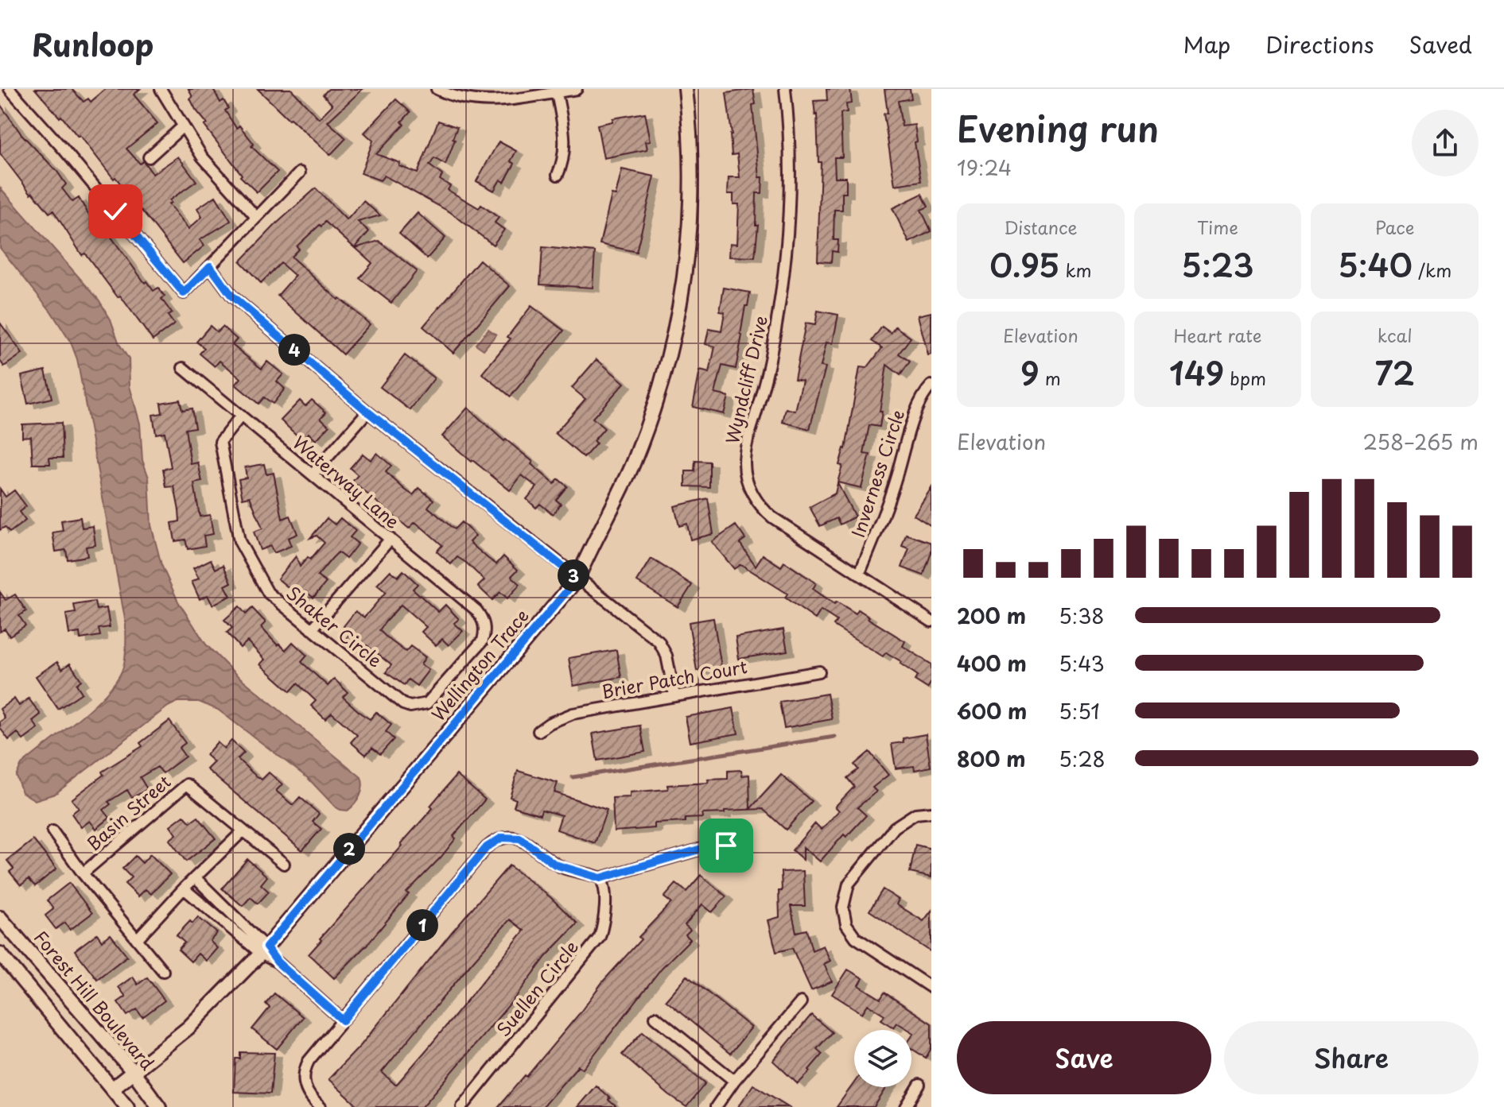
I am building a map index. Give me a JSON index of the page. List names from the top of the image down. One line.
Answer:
{"streets":{"street":["Wyndcliff Drive","Inverness Circle","Waterway Lane","Shaker Circle","Wellington Trace","Brier Patch Court","Basin Street","Suellen Circle","Forest Hill Boulevard"]},"crossings":[["Wyndcliff Drive","Inverness Circle"],["Waterway Lane","Shaker Circle"],["Wellington Trace","Forest Hill Boulevard"]],"page":{"header":"Runloop","nav":["Map","Directions","Saved"],"heading":["Evening run","19:24"],"stats":[["Distance","0.95 km"],["Time","5:23"],["Pace","5:40 /km"],["Elevation","9 m"],["Heart rate","149 bpm"],["kcal","72"]],"pins":["4","3","2","1"],"chart":["Elevation","258–265 m"],"list":[{"name":"200 m","note":"5:38"},{"name":"400 m","note":"5:43"},{"name":"600 m","note":"5:51"},{"name":"800 m","note":"5:28"}],"buttons":["Save","Share"]}}
